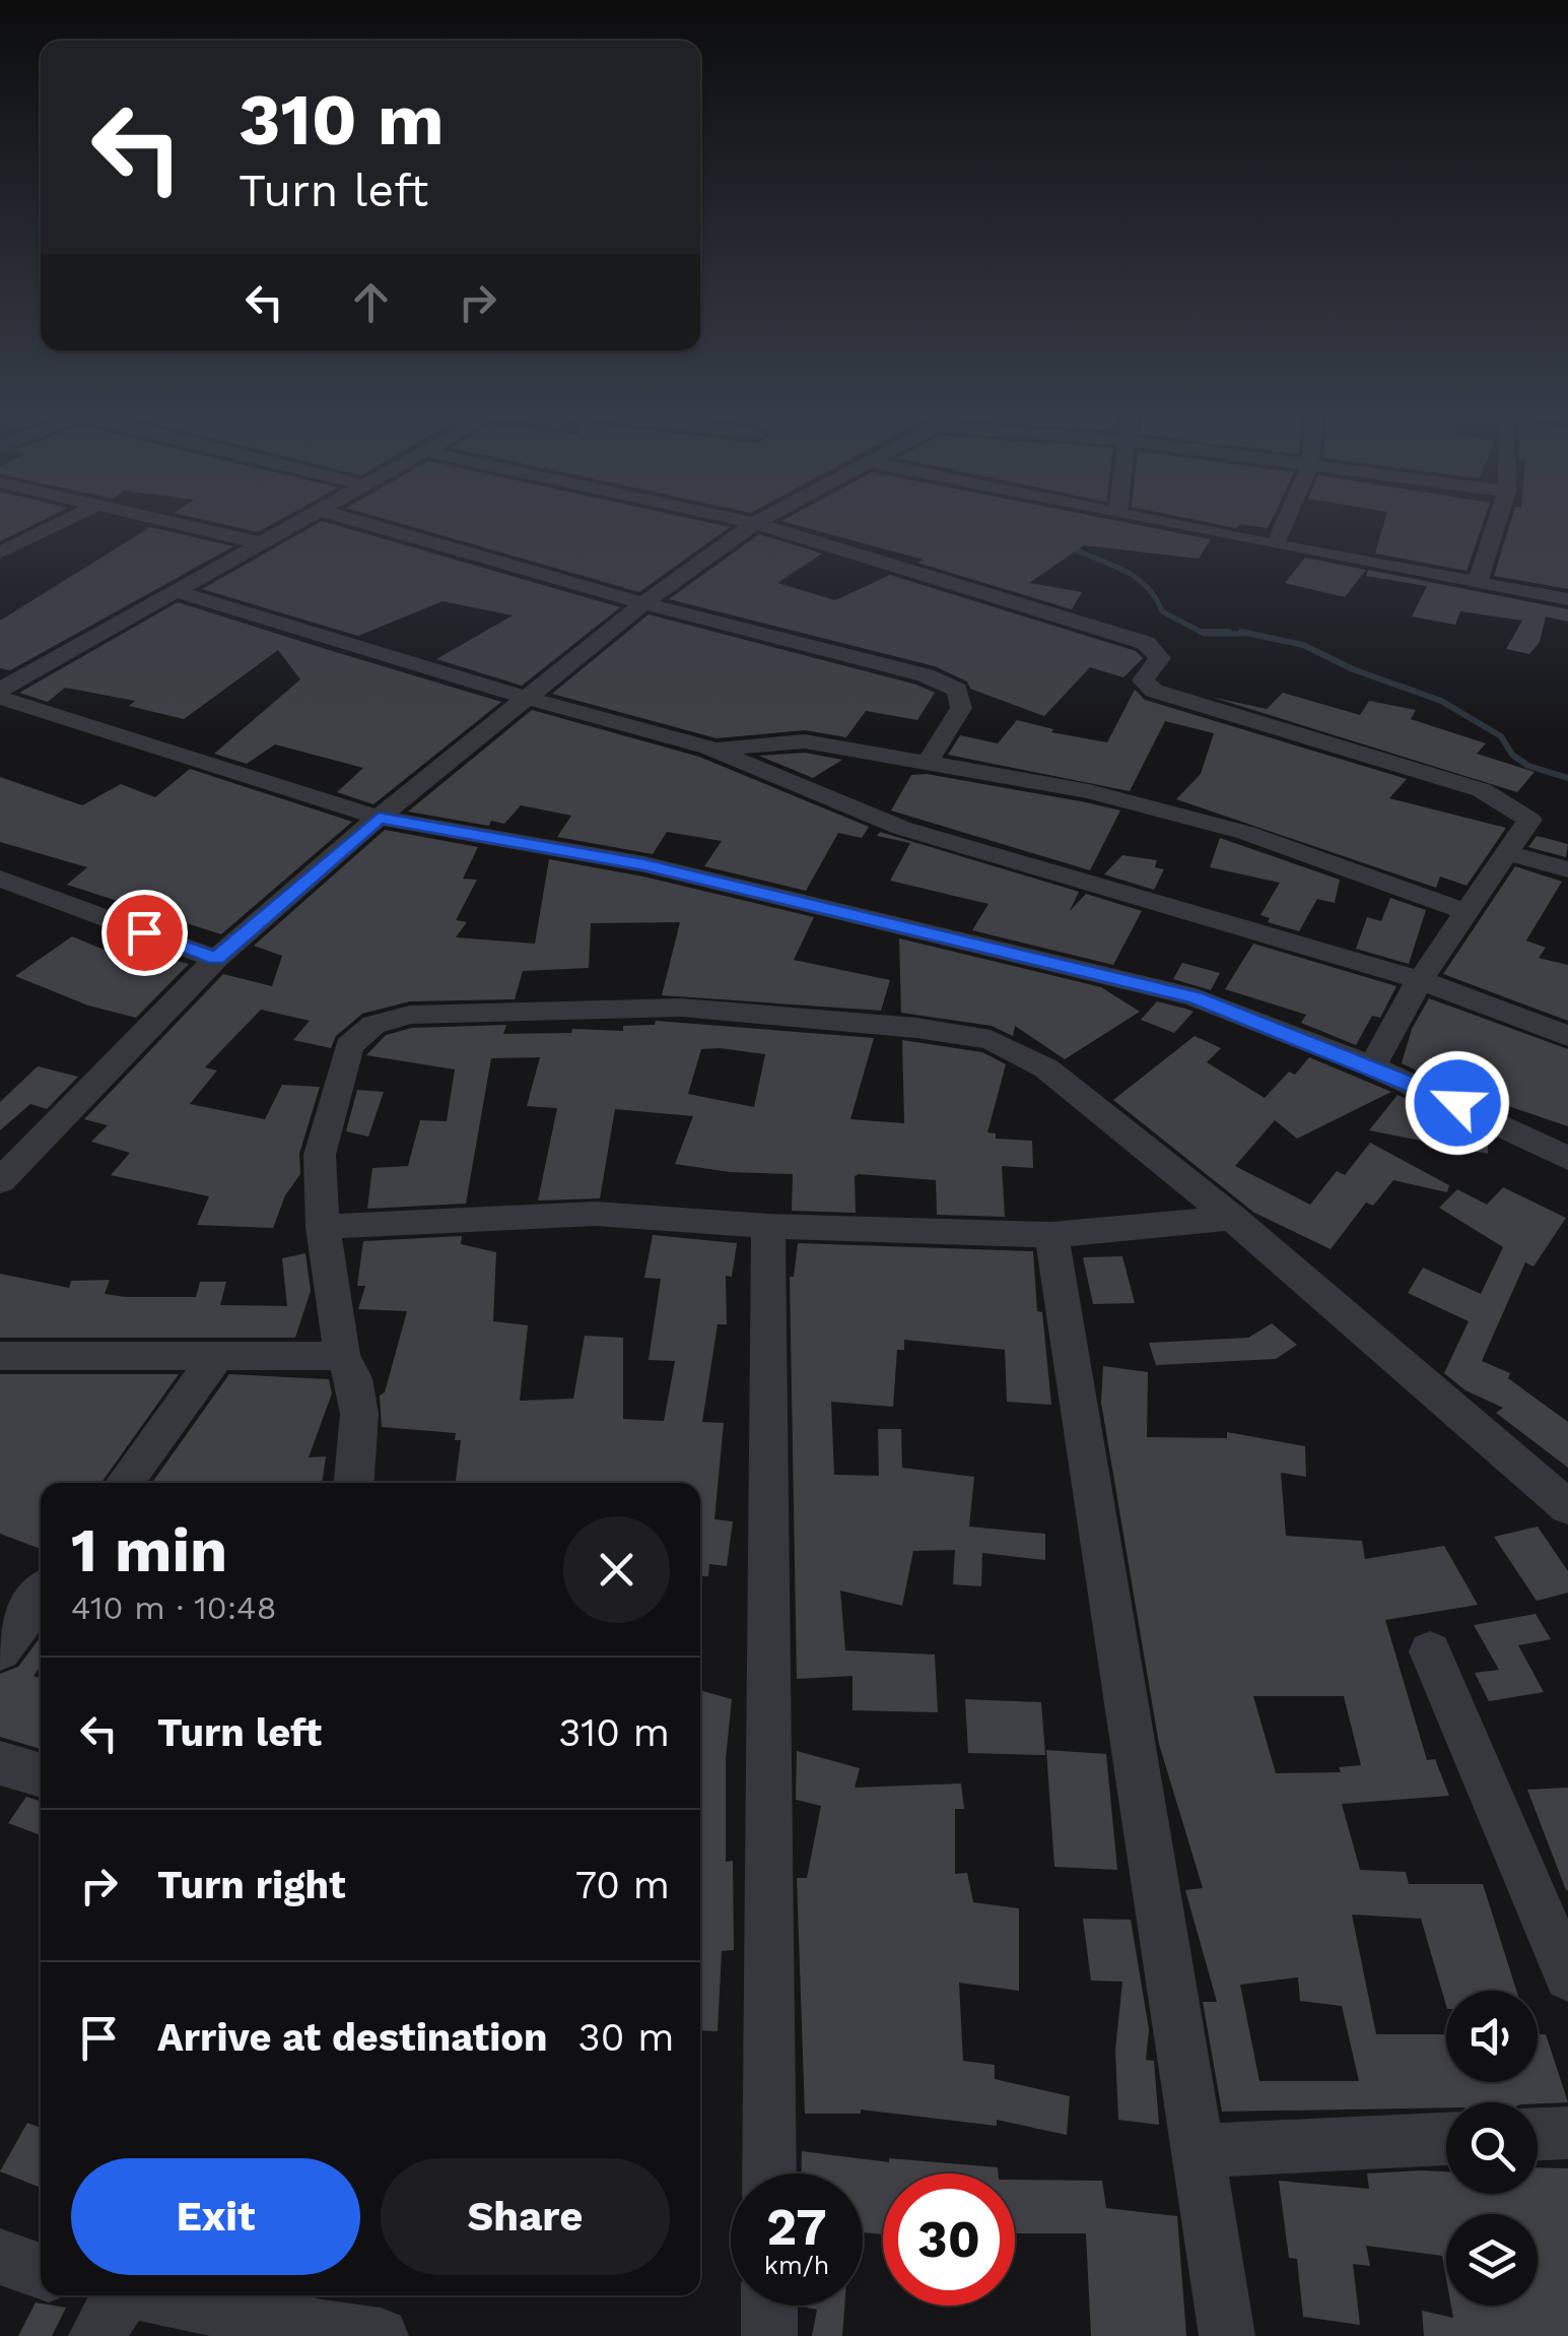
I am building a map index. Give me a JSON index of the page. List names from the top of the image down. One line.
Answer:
{"page":{"turn":["310 m","Turn left"],"heading":["1 min","410 m · 10:48"],"list":[{"name":"Turn left","value":"310 m"},{"name":"Turn right","value":"70 m"},{"name":"Arrive at destination","value":"30 m"}],"buttons":["Exit","Share"],"speed":"27 km/h","limit":"30"}}
